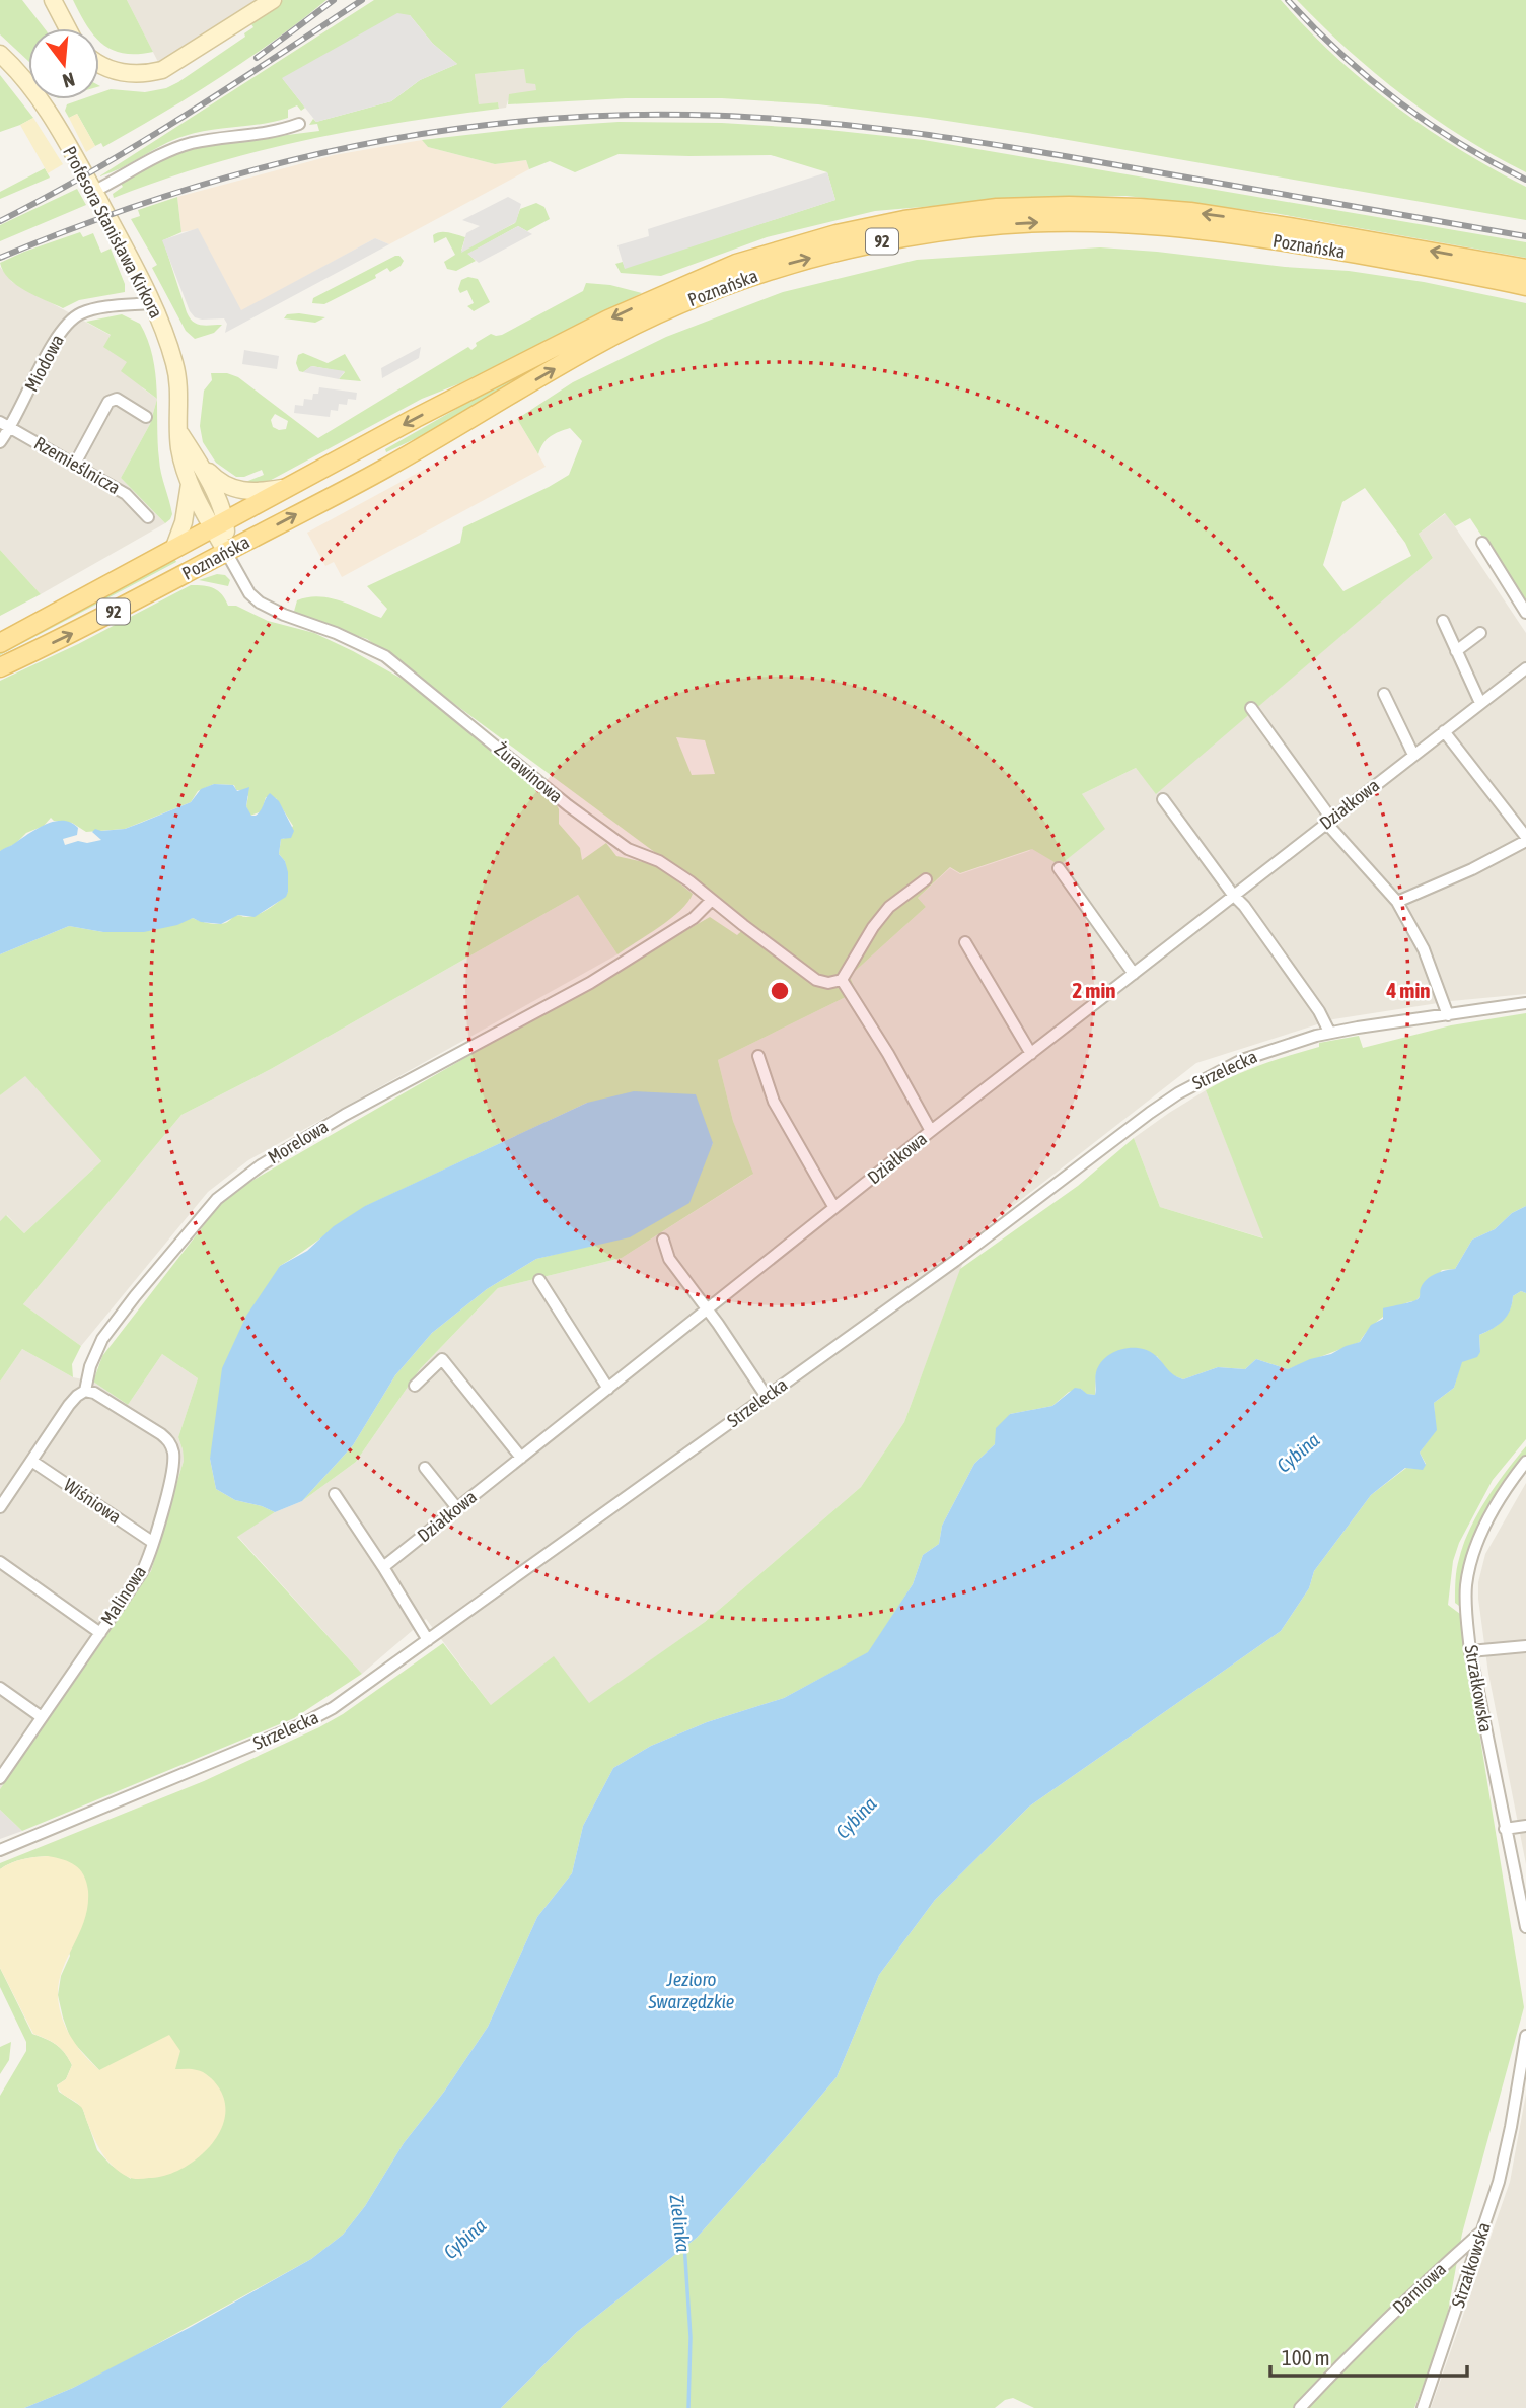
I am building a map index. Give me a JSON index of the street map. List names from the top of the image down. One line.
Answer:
{"streets":{"main road":["92","Poznańska"],"street":["Profesora Stanisława Kirkora","Miodowa","Rzemieślnicza","Żurawinowa","Działkowa","Strzelecka","Morelowa","Wiśniowa","Malinowa","Strzałkowska","Darniowa"]},"crossings":[["Profesora Stanisława Kirkora","Poznańska"],["Profesora Stanisława Kirkora","Miodowa"],["Profesora Stanisława Kirkora","Żurawinowa"],["Poznańska","Żurawinowa"],["Miodowa","Rzemieślnicza"],["Żurawinowa","Morelowa"],["Morelowa","Wiśniowa"],["Morelowa","Malinowa"],["Wiśniowa","Malinowa"],["Strzałkowska","Darniowa"]],"water":["Cybina","Jezioro Swarzędzkie","Zielinka"],"scale_bar":"100 m","north":"bottom","rings":["2 min","4 min"]}
